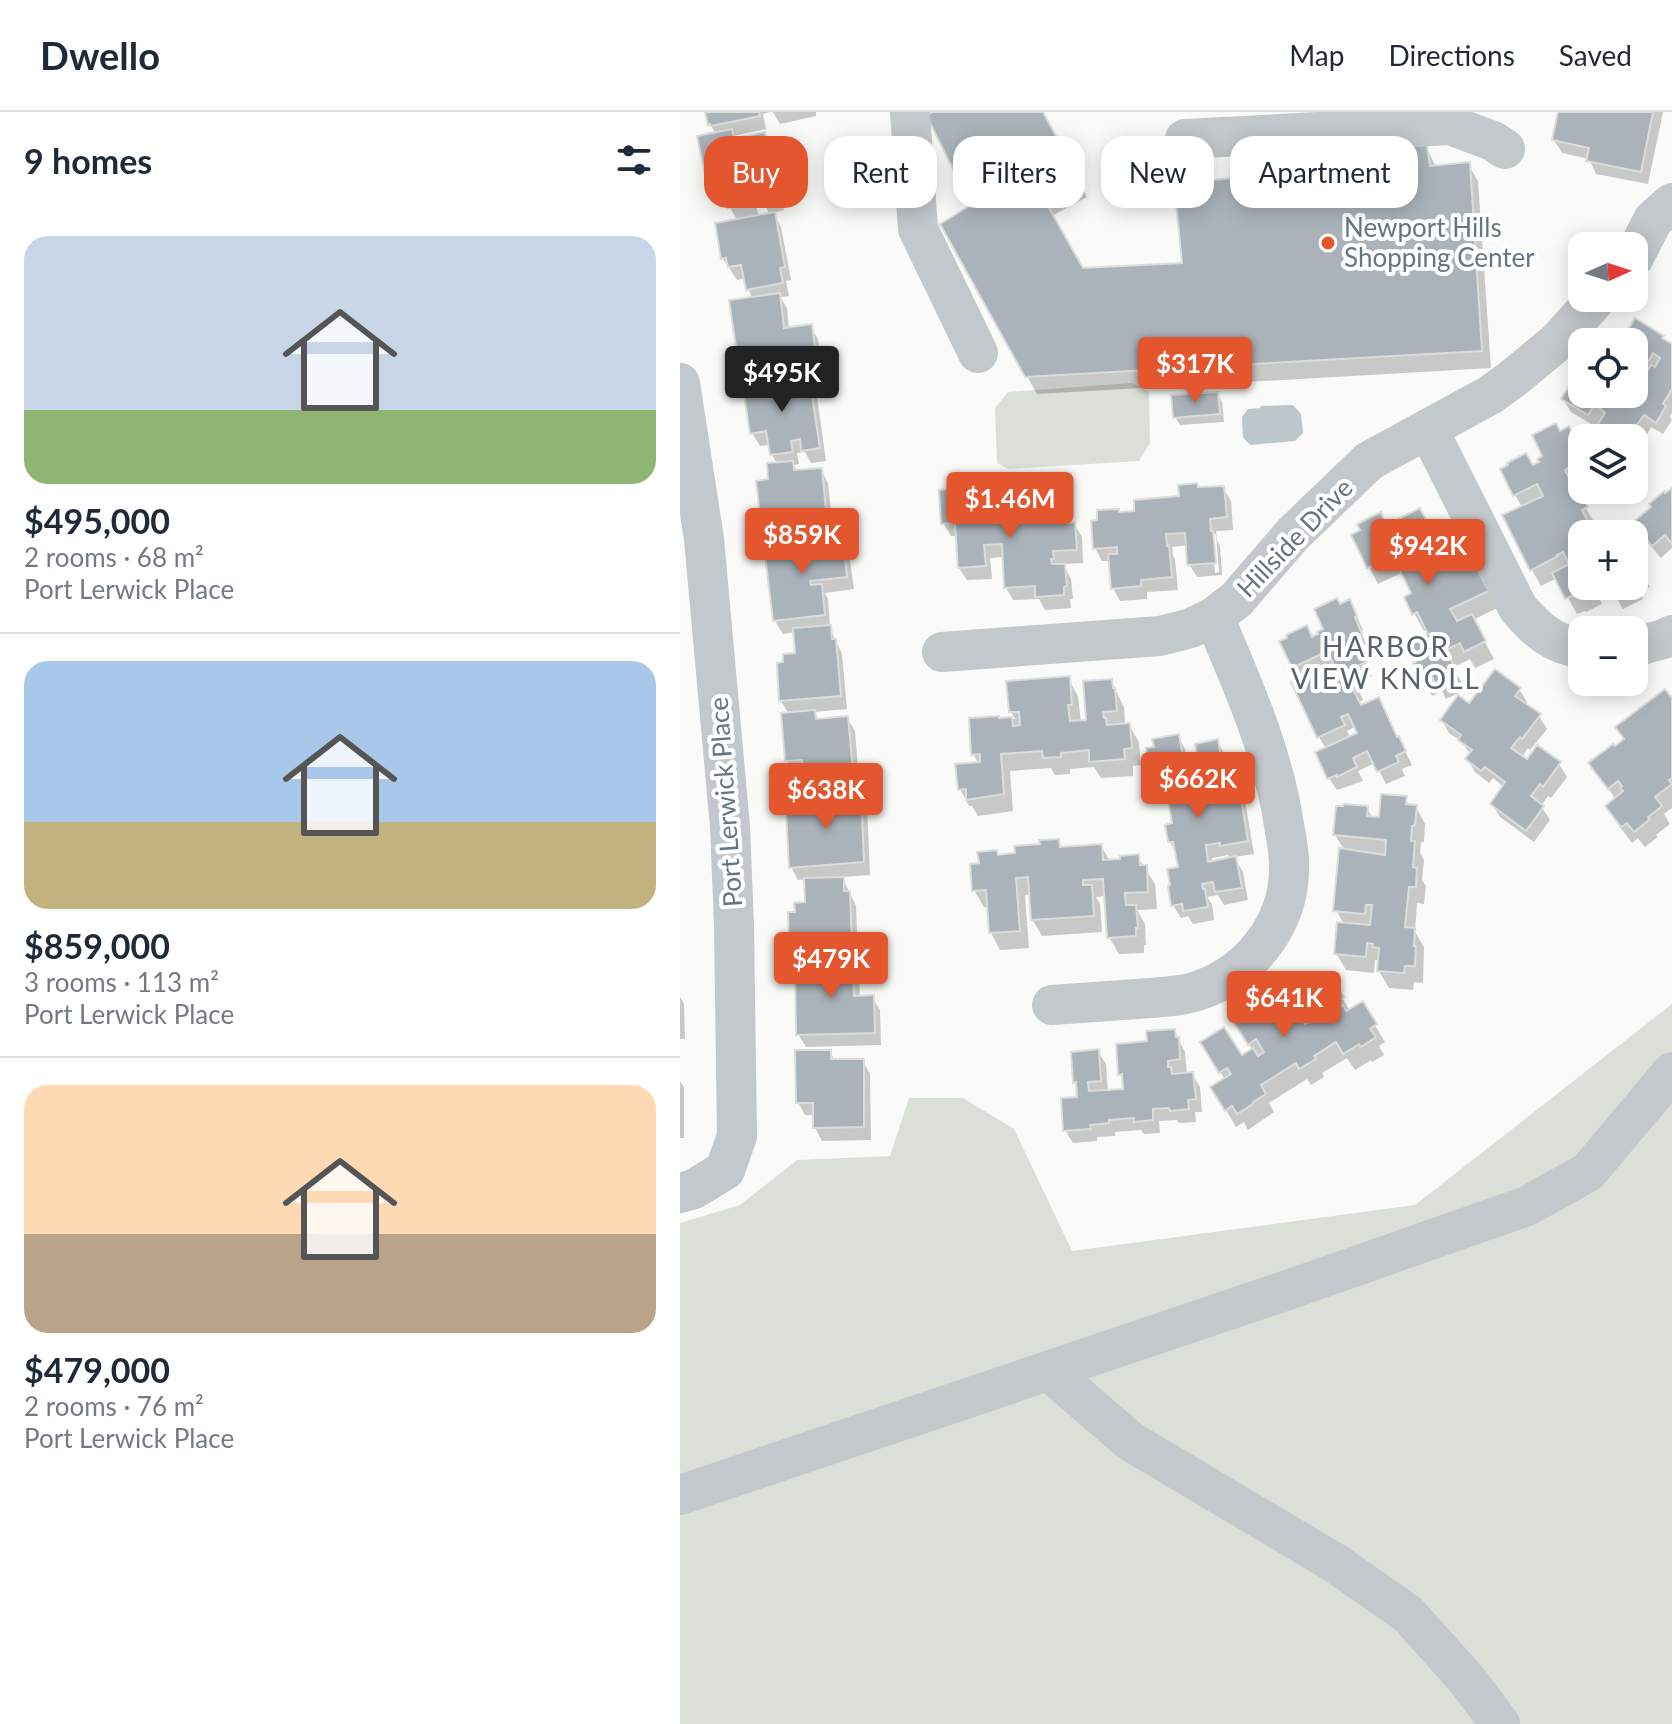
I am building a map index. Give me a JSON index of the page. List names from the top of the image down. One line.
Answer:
{"streets":{"street":["Hillside Drive","Port Lerwick Place"]},"districts":["HARBOR VIEW KNOLL"],"places":["Newport Hills Shopping Center"],"north":"right","page":{"header":"Dwello","nav":["Map","Directions","Saved"],"heading":"9 homes","chip":["Buy","Rent","Filters","New","Apartment"],"list":[{"name":"$495,000","note":"2 rooms · 68 m² · Port Lerwick Place"},{"name":"$859,000","note":"3 rooms · 113 m² · Port Lerwick Place"},{"name":"$479,000","note":"2 rooms · 76 m² · Port Lerwick Place"}],"map_buttons":["+","−"],"price":["$317K","$495K","$1.46M","$859K","$942K","$662K","$638K","$479K","$641K"]}}
